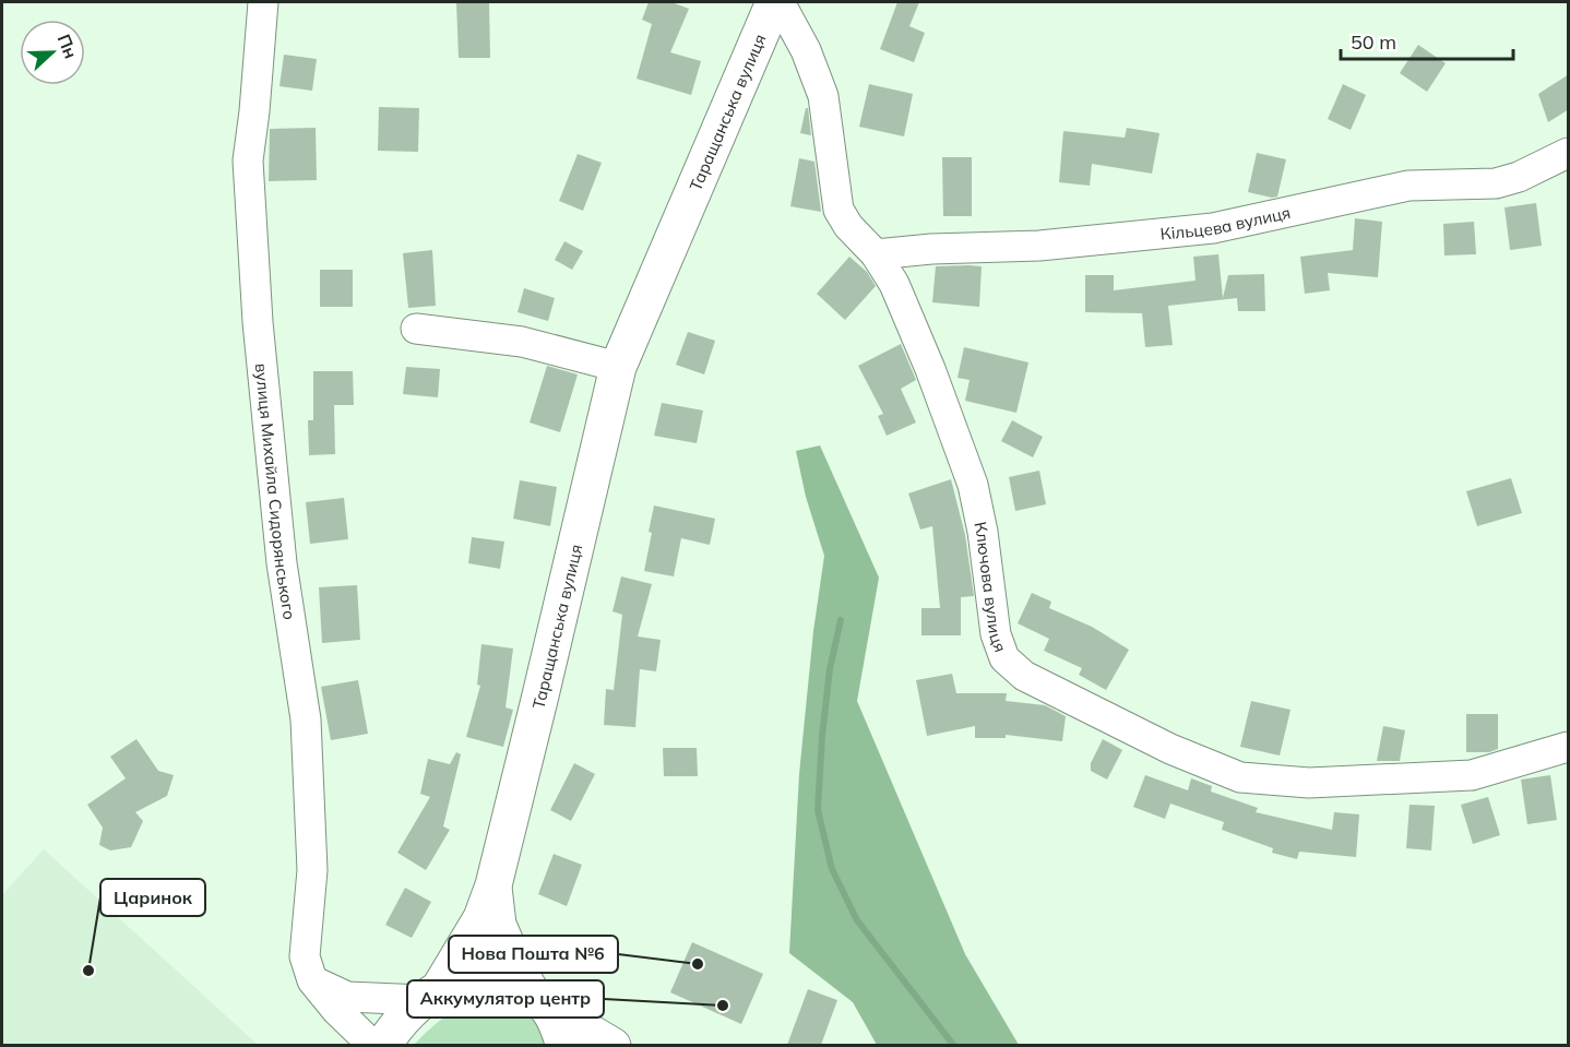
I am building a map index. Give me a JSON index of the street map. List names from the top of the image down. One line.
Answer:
{"streets":{"main road":["Таращанська вулиця"],"street":["Кільцева вулиця","вулиця Михайла Сидорянського","Ключова вулиця"]},"crossings":[["Кільцева вулиця","Ключова вулиця"]],"places":["Нова Пошта №6","Царинок","Аккумулятор центр"],"scale_bar":"50 m","north":"right"}
